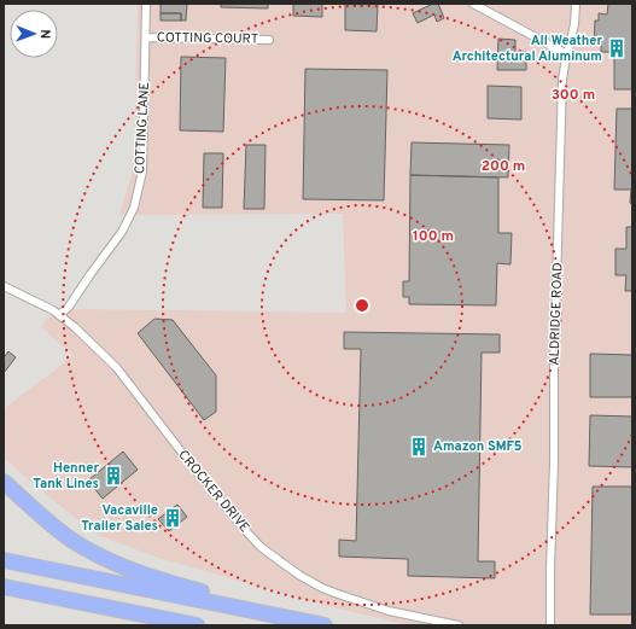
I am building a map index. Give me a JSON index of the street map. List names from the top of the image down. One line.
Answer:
{"streets":{"street":["COTTING COURT","COTTING LANE","ALDRIDGE ROAD","CROCKER DRIVE"]},"crossings":[["COTTING COURT","COTTING LANE"],["COTTING LANE","CROCKER DRIVE"]],"places":{"building":["All Weather Architectural Aluminum","Amazon SMF5","Henner Tank Lines","Vacaville Trailer Sales"]},"north":"right","rings":["300 m","200 m","100 m"]}
